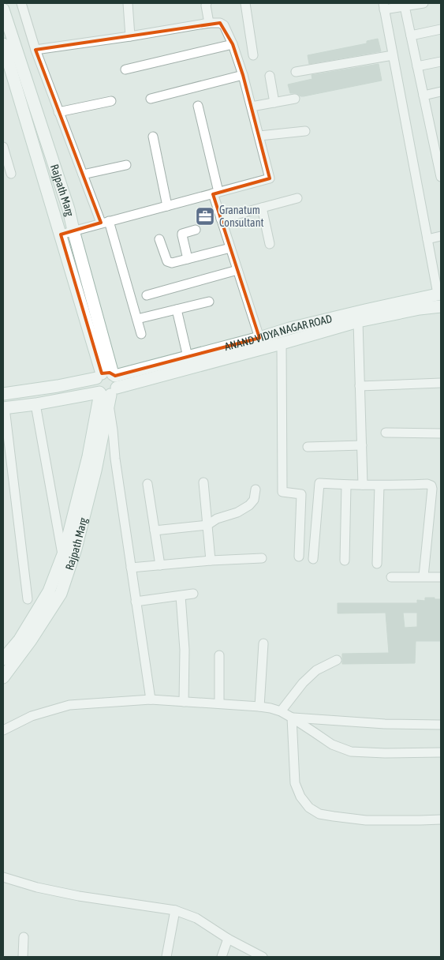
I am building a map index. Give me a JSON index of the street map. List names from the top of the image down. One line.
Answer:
{"streets":{"main road":["Rajpath Marg","ANAND VIDYA NAGAR ROAD"]},"crossings":[["Rajpath Marg","ANAND VIDYA NAGAR ROAD"]],"places":{"office":["Granatum Consultant"]}}
